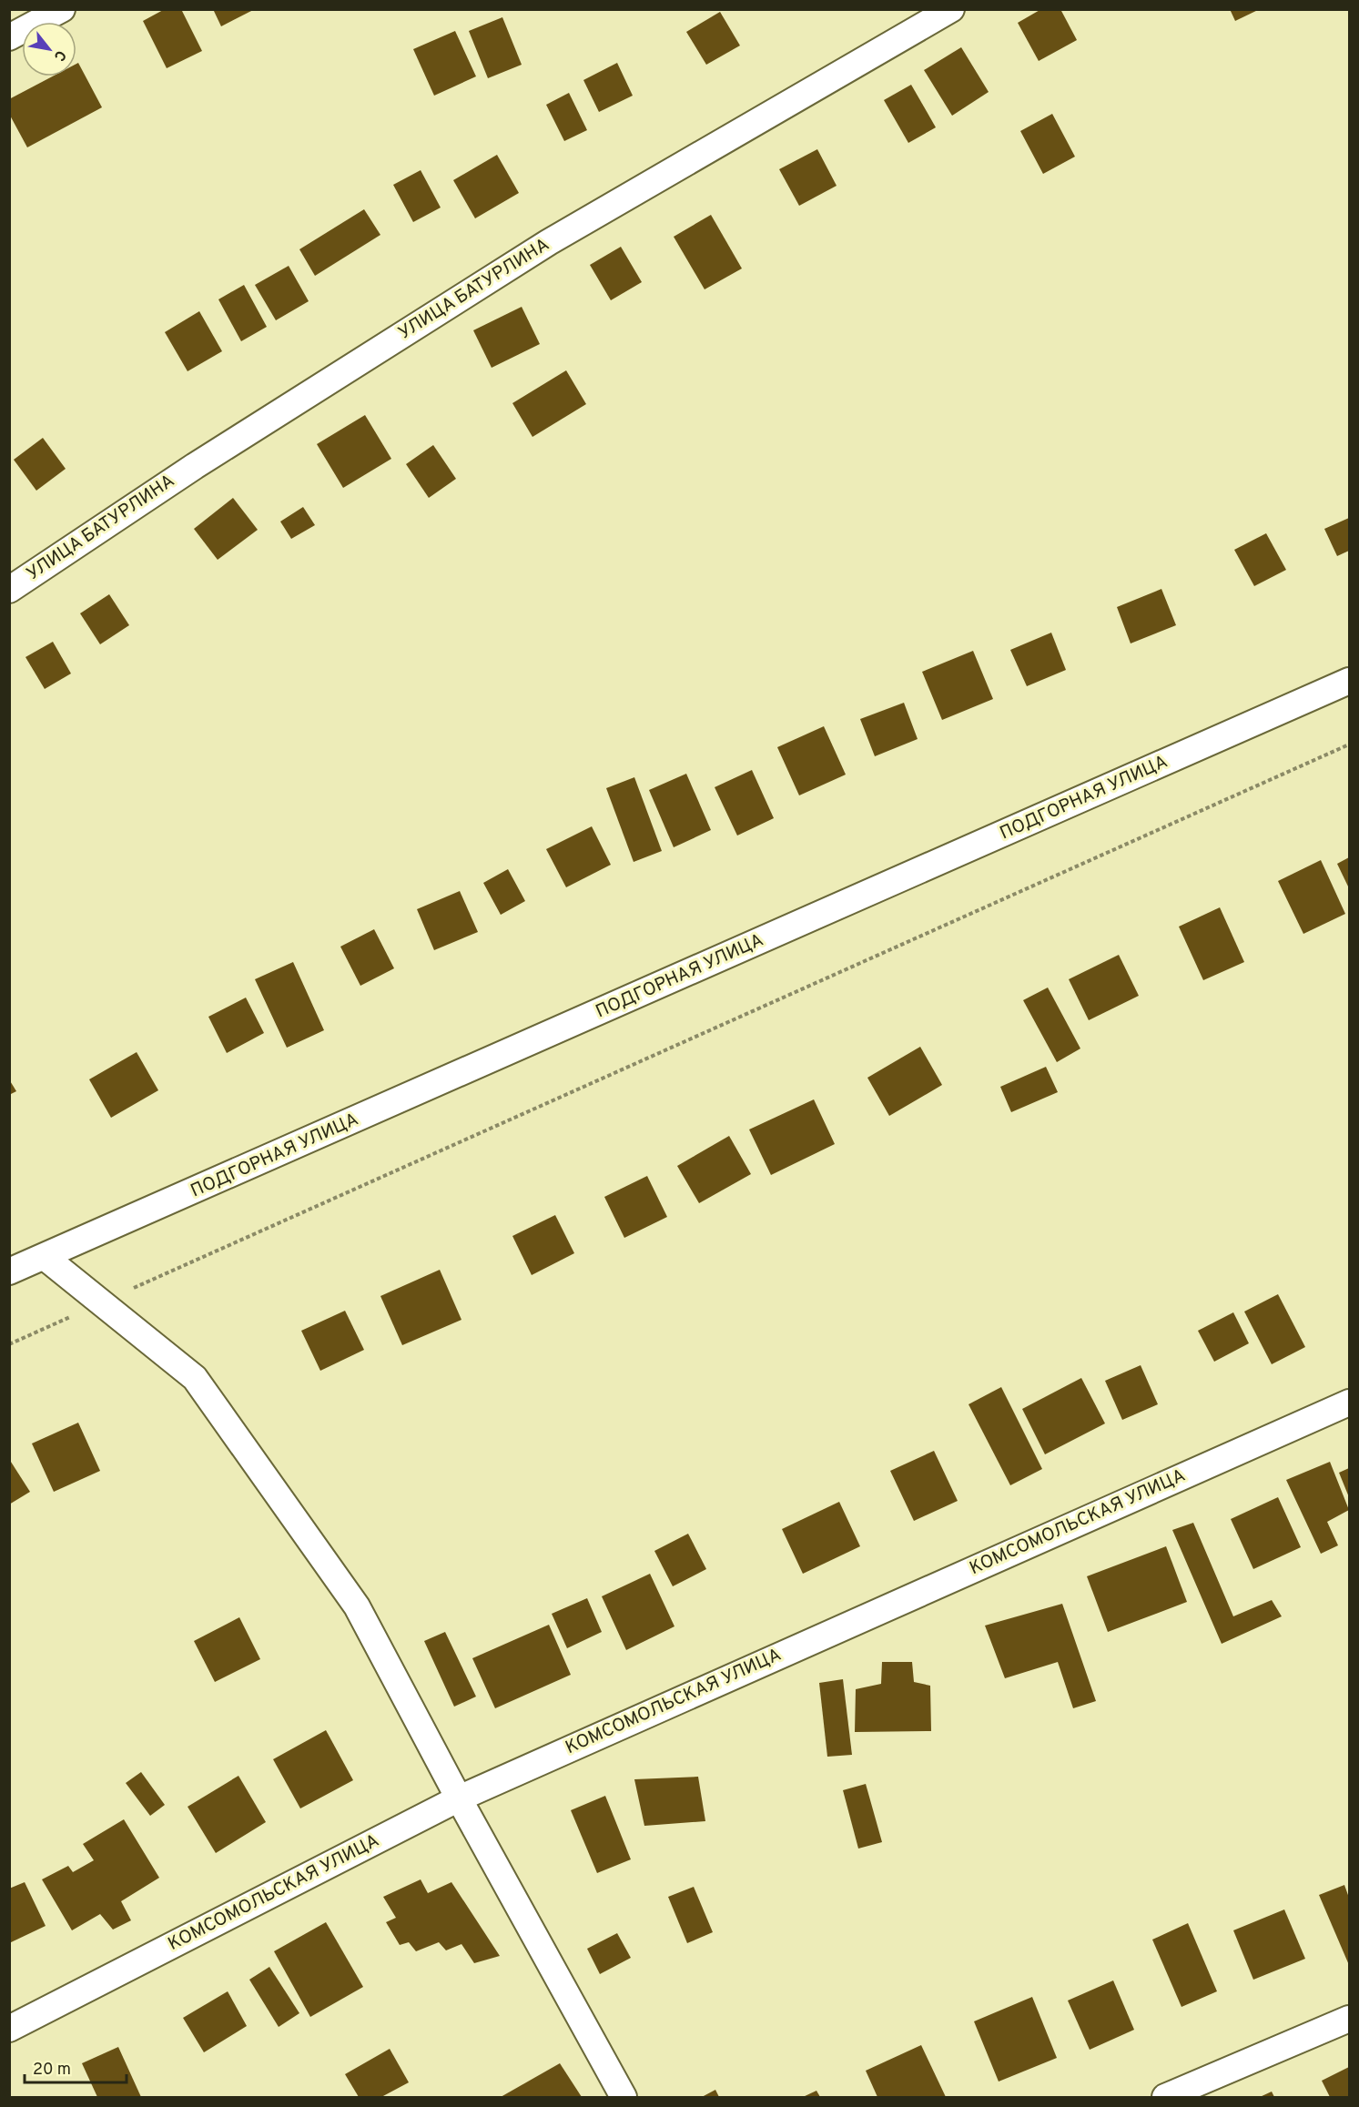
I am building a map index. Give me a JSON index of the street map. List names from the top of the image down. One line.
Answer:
{"streets":{"street":["УЛИЦА БАТУРЛИНА","ПОДГОРНАЯ УЛИЦА","КОМСОМОЛЬСКАЯ УЛИЦА"]},"scale_bar":"20 m","north":"bottom right"}
